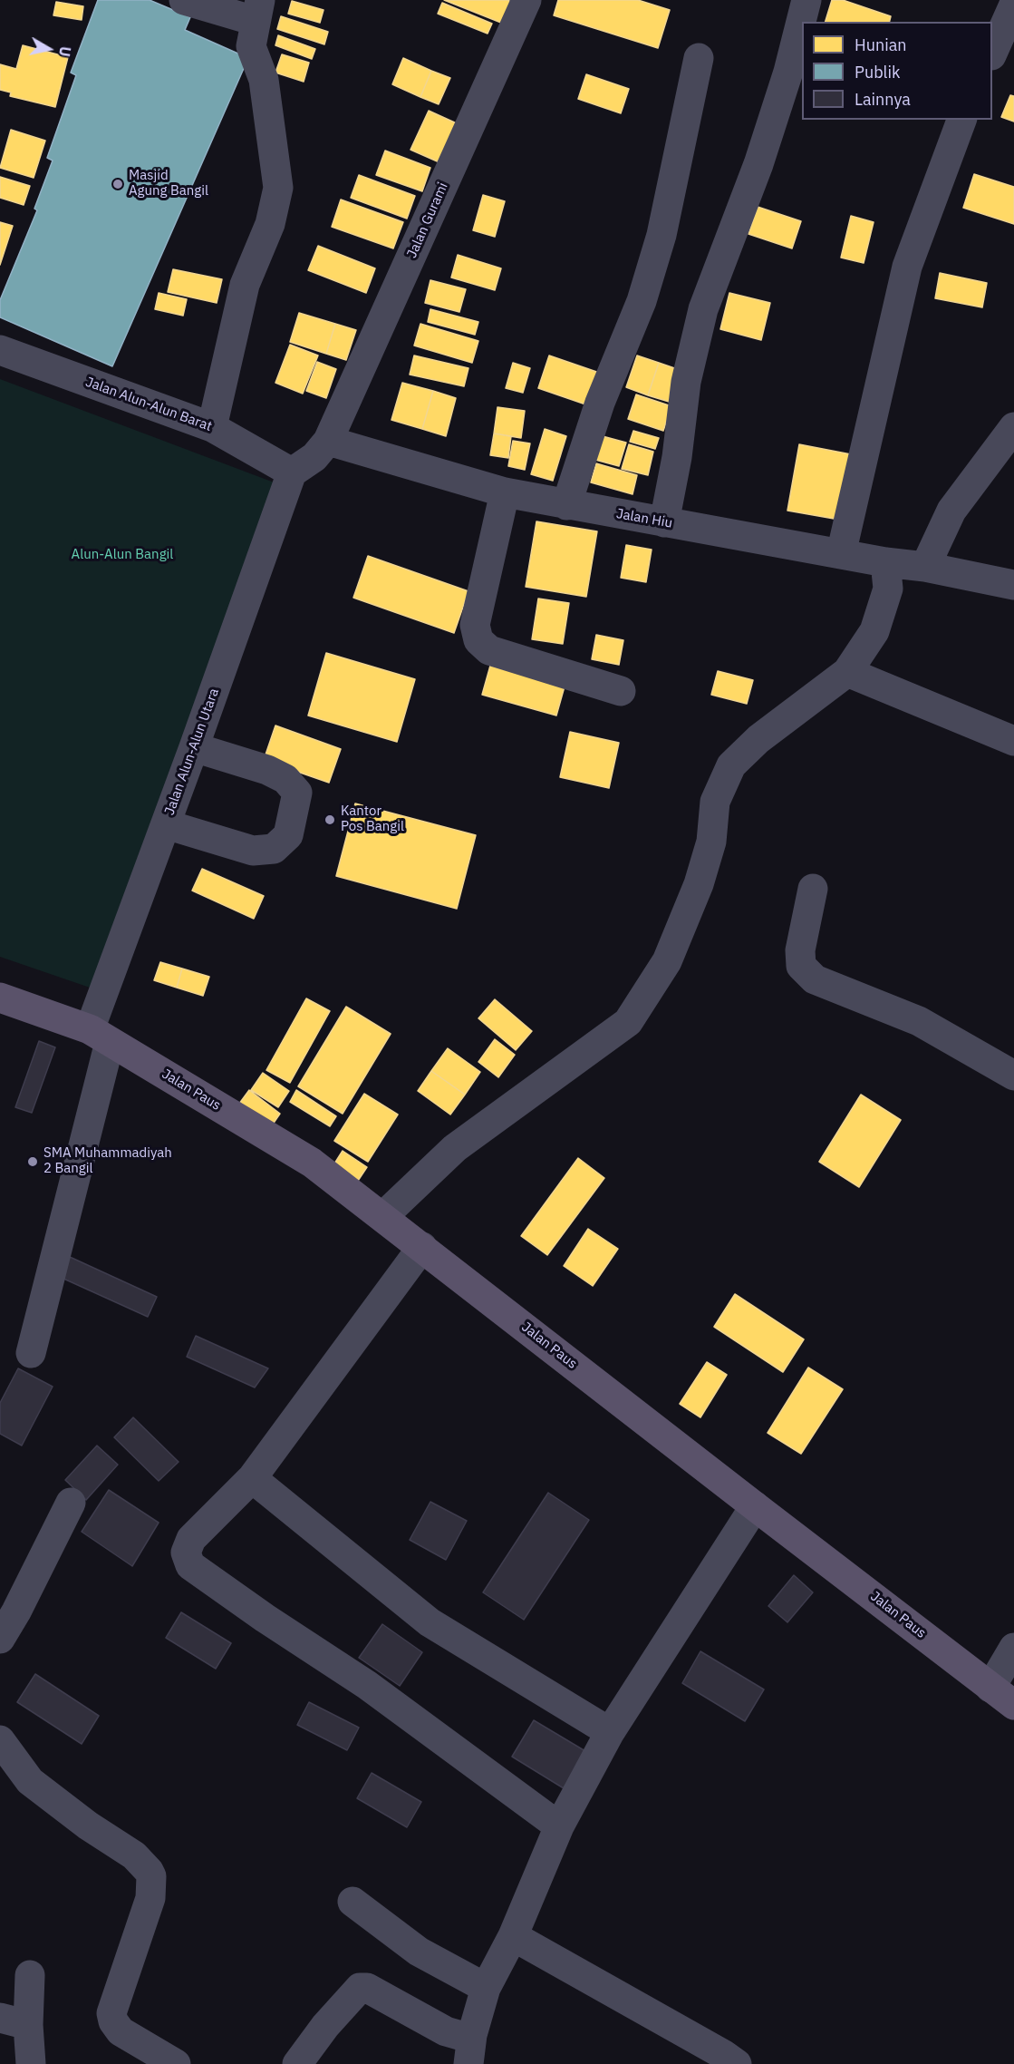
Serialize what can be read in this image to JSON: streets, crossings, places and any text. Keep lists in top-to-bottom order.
{
  "streets": {
    "main road": ["Jalan Paus"],
    "street": [
      "Jalan Gurami",
      "Jalan Alun-Alun Barat",
      "Jalan Hiu",
      "Jalan Alun-Alun Utara"
    ]
  },
  "crossings": [
    ["Jalan Gurami", "Jalan Hiu"],
    ["Jalan Alun-Alun Barat", "Jalan Alun-Alun Utara"],
    ["Jalan Alun-Alun Utara", "Jalan Paus"]
  ],
  "parks": ["Alun-Alun Bangil"],
  "places": ["Masjid Agung Bangil", "Kantor Pos Bangil", "SMA Muhammadiyah 2 Bangil"],
  "legend": ["Hunian", "Publik", "Lainnya"],
  "north": "right"
}
